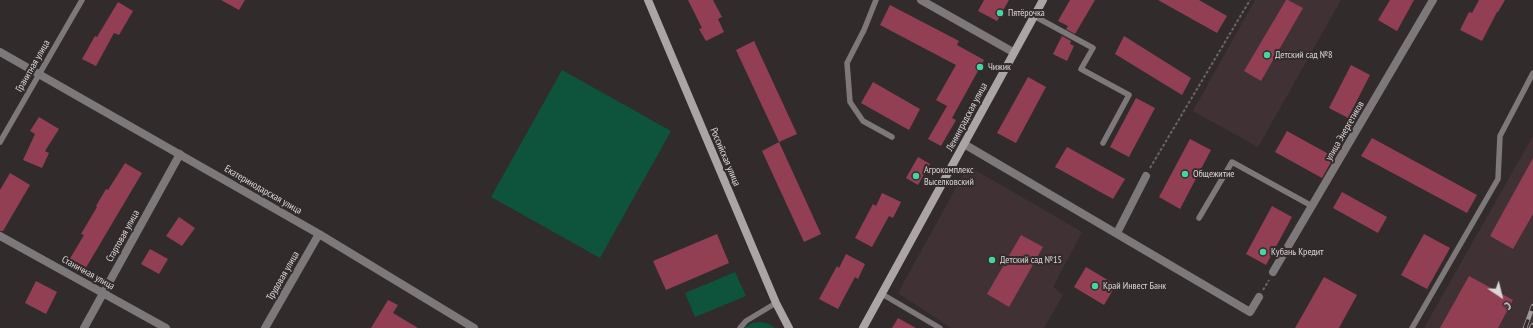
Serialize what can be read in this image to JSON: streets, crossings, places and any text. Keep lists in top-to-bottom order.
{
  "streets": {
    "street": [
      "Ленинградская улица",
      "улица Энергетиков",
      "Российская улица",
      "Екатеринодарская улица",
      "Стартовая улица",
      "Станичная улица",
      "Трудовая улица"
    ],
    "lane": ["Гранитная улица"]
  },
  "crossings": [
    ["Гранитная улица", "Екатеринодарская улица"],
    ["Екатеринодарская улица", "Стартовая улица"],
    ["Екатеринодарская улица", "Трудовая улица"],
    ["Стартовая улица", "Станичная улица"]
  ],
  "places": [
    "Пятёрочка",
    "Детский сад №8",
    "Чижик",
    "Общежитие",
    "Агрокомплекс Выселковский",
    "Кубань Кредит",
    "Детский сад №15",
    "Край Инвест Банк"
  ],
  "north": "bottom right"
}
